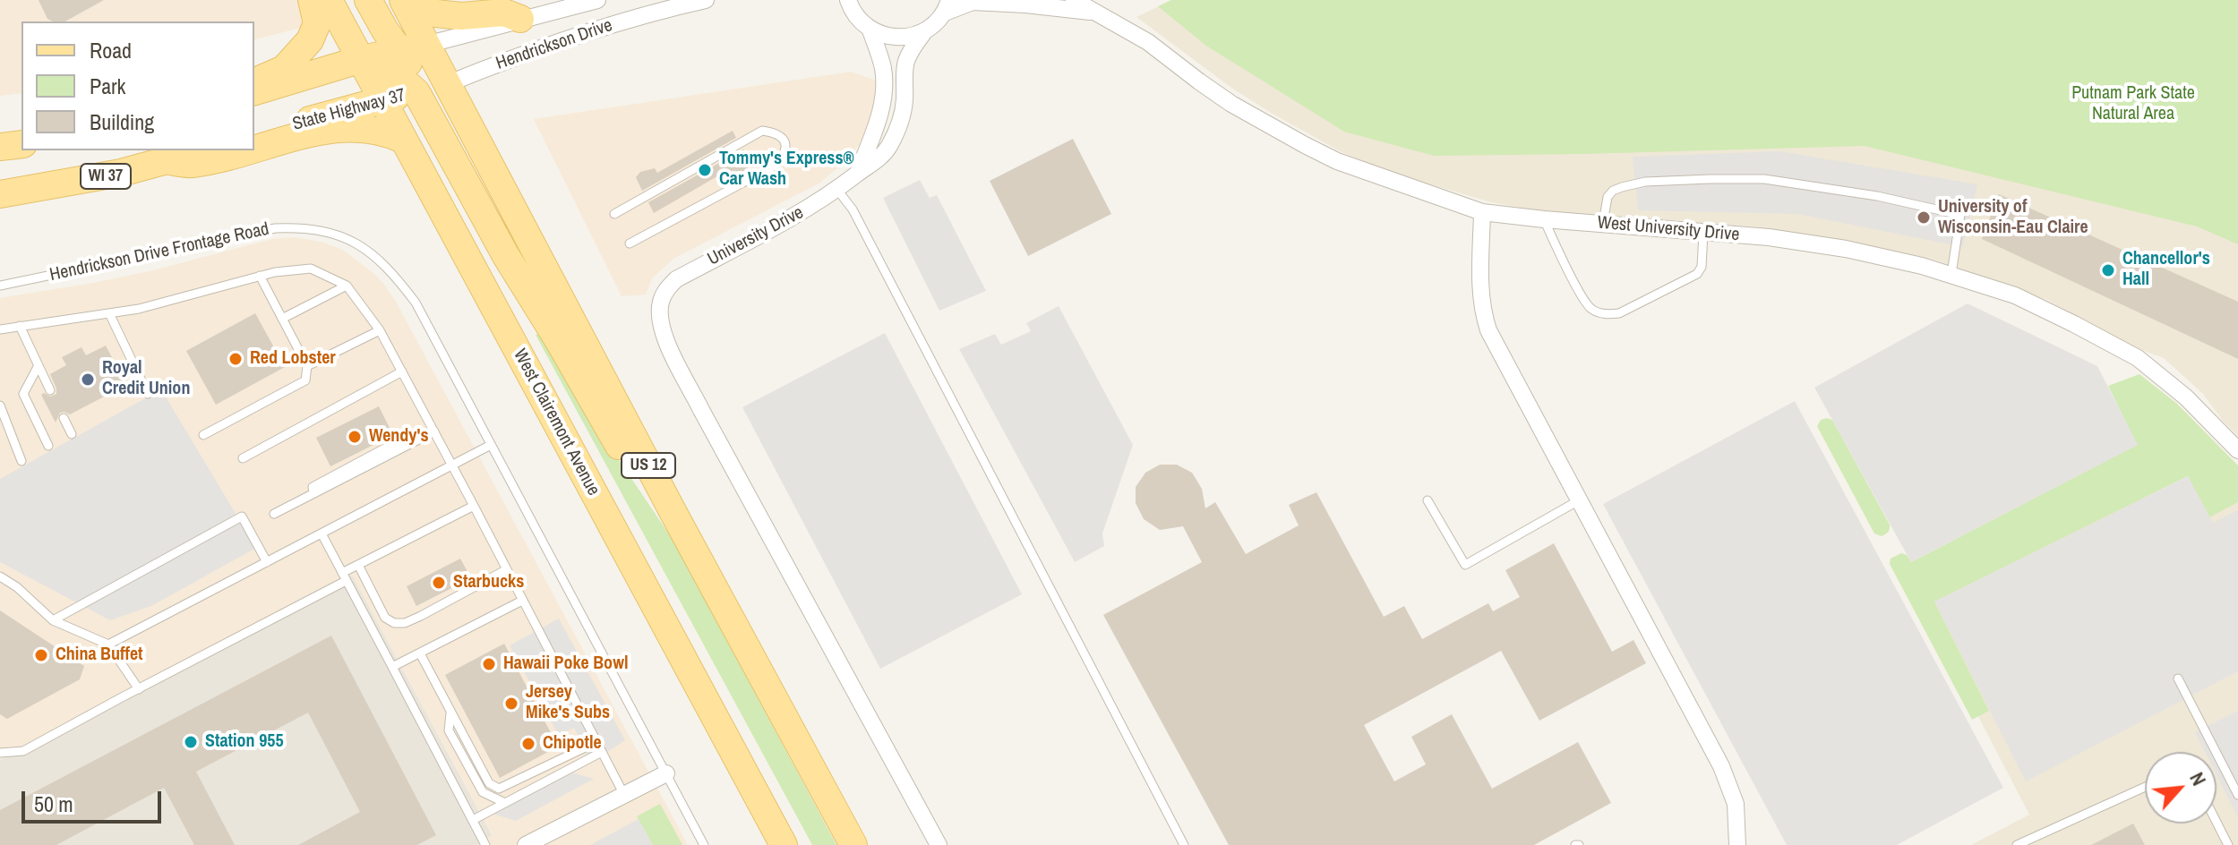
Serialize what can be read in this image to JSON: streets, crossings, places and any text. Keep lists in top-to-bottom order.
{
  "streets": {
    "main road": [
      "State Highway 37",
      "WI 37",
      "West Clairemont Avenue",
      "US 12"
    ],
    "street": ["Hendrickson Drive", "West University Drive", "University Drive"],
    "lane": ["Hendrickson Drive Frontage Road"]
  },
  "crossings": [
    ["Hendrickson Drive", "State Highway 37"],
    ["Hendrickson Drive", "US 12"],
    ["State Highway 37", "West Clairemont Avenue"],
    ["State Highway 37", "US 12"],
    ["West University Drive", "University Drive"]
  ],
  "parks": ["Putnam Park State Natural Area"],
  "places": [
    "Tommy's Express® Car Wash",
    "University of Wisconsin-Eau Claire",
    "Chancellor's Hall",
    "Red Lobster",
    "Royal Credit Union",
    "Wendy's",
    "Starbucks",
    "China Buffet",
    "Hawaii Poke Bowl",
    "Jersey Mike's Subs",
    "Station 955",
    "Chipotle"
  ],
  "legend": ["Road", "Park", "Building"],
  "scale_bar": "50 m",
  "north": "top right"
}
